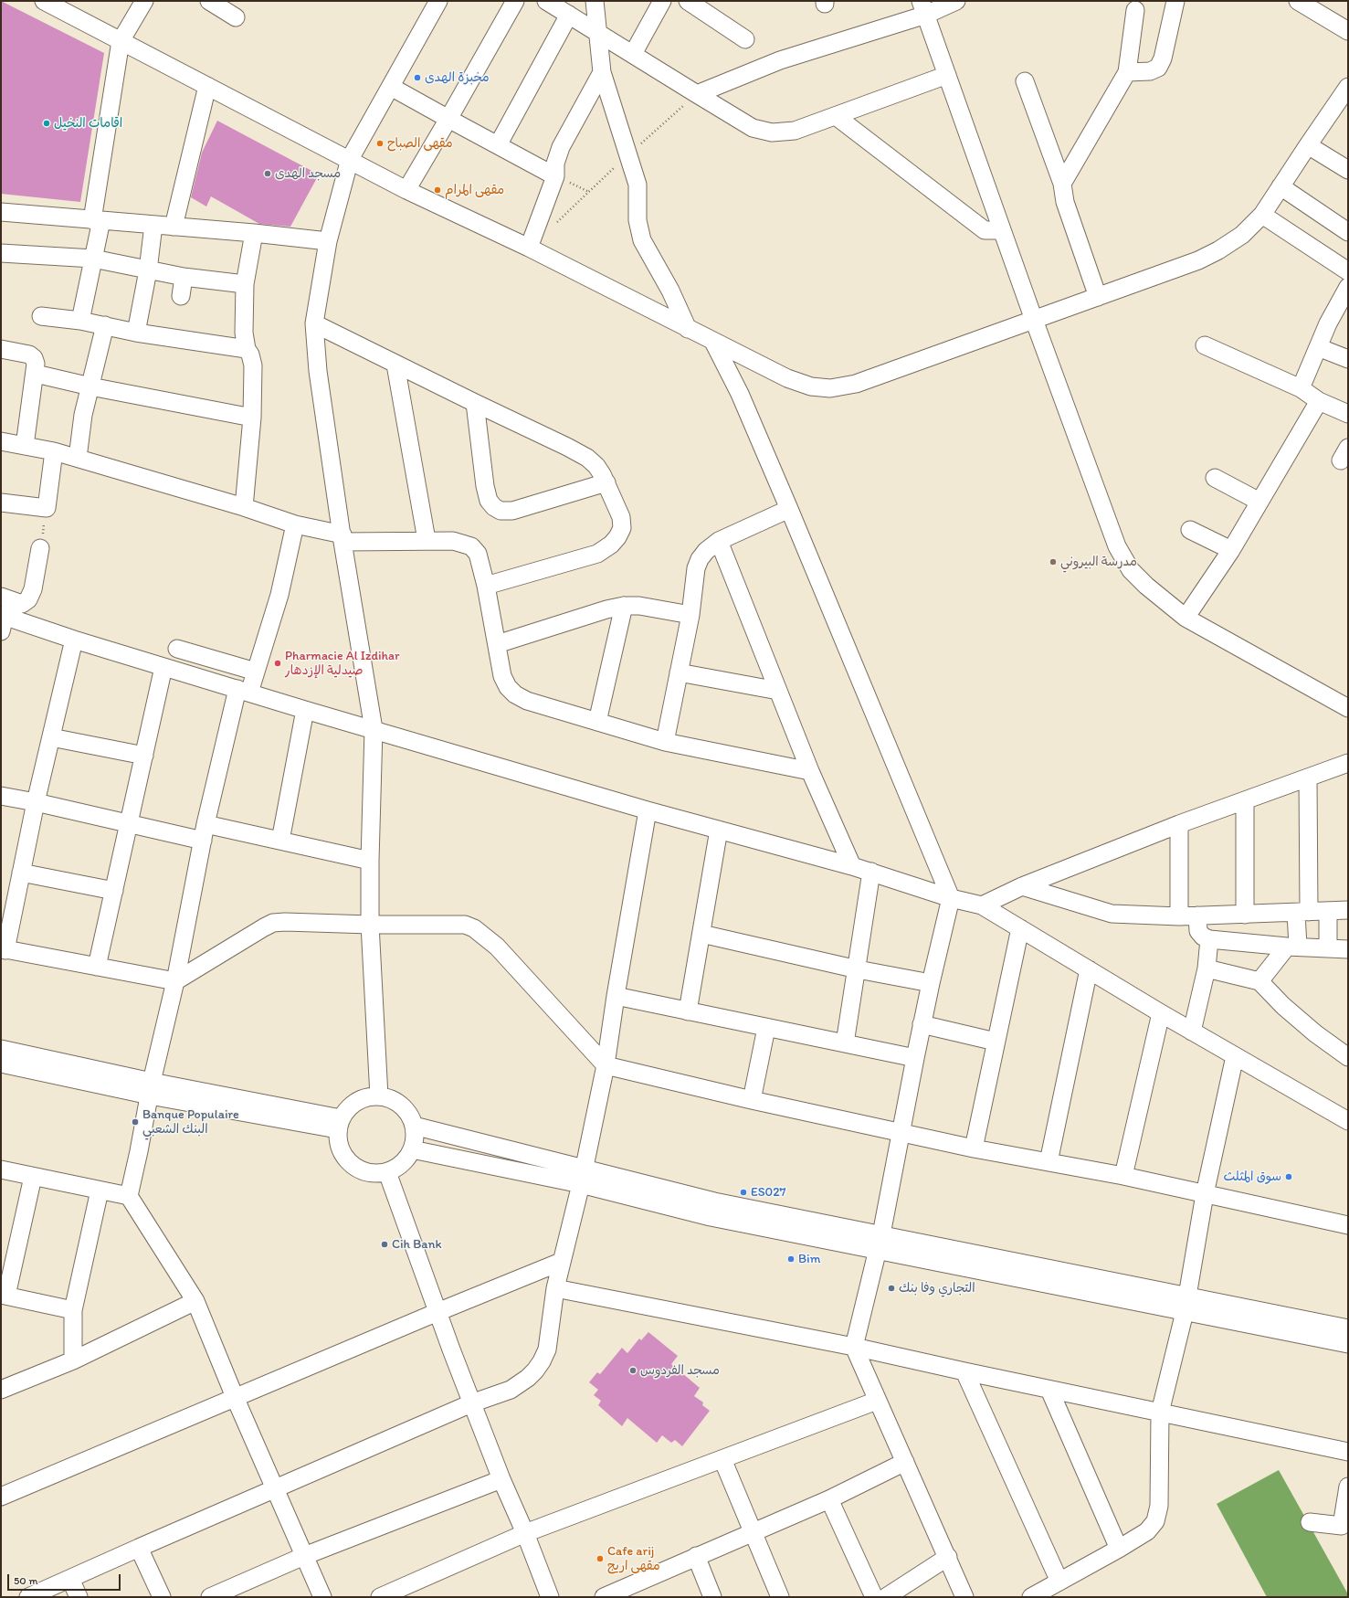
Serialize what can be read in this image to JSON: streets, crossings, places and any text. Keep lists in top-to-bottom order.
{
  "places": [
    "مخبزة الهدى",
    "اقامات النخيل",
    "مقهى الصباح",
    "مسجد الهدى",
    "مقهى المرام",
    "مدرسة البيروني",
    "Pharmacie Al Izdihar صيدلية الإزدهار",
    "Banque Populaire البنك الشعبي",
    "سوق المثلث",
    "ES027",
    "Cih Bank",
    "Bim",
    "التجاري وفا بنك",
    "مسجد الفردوس",
    "Cafe arij مقهى اريج"
  ],
  "scale_bar": "50 m"
}
